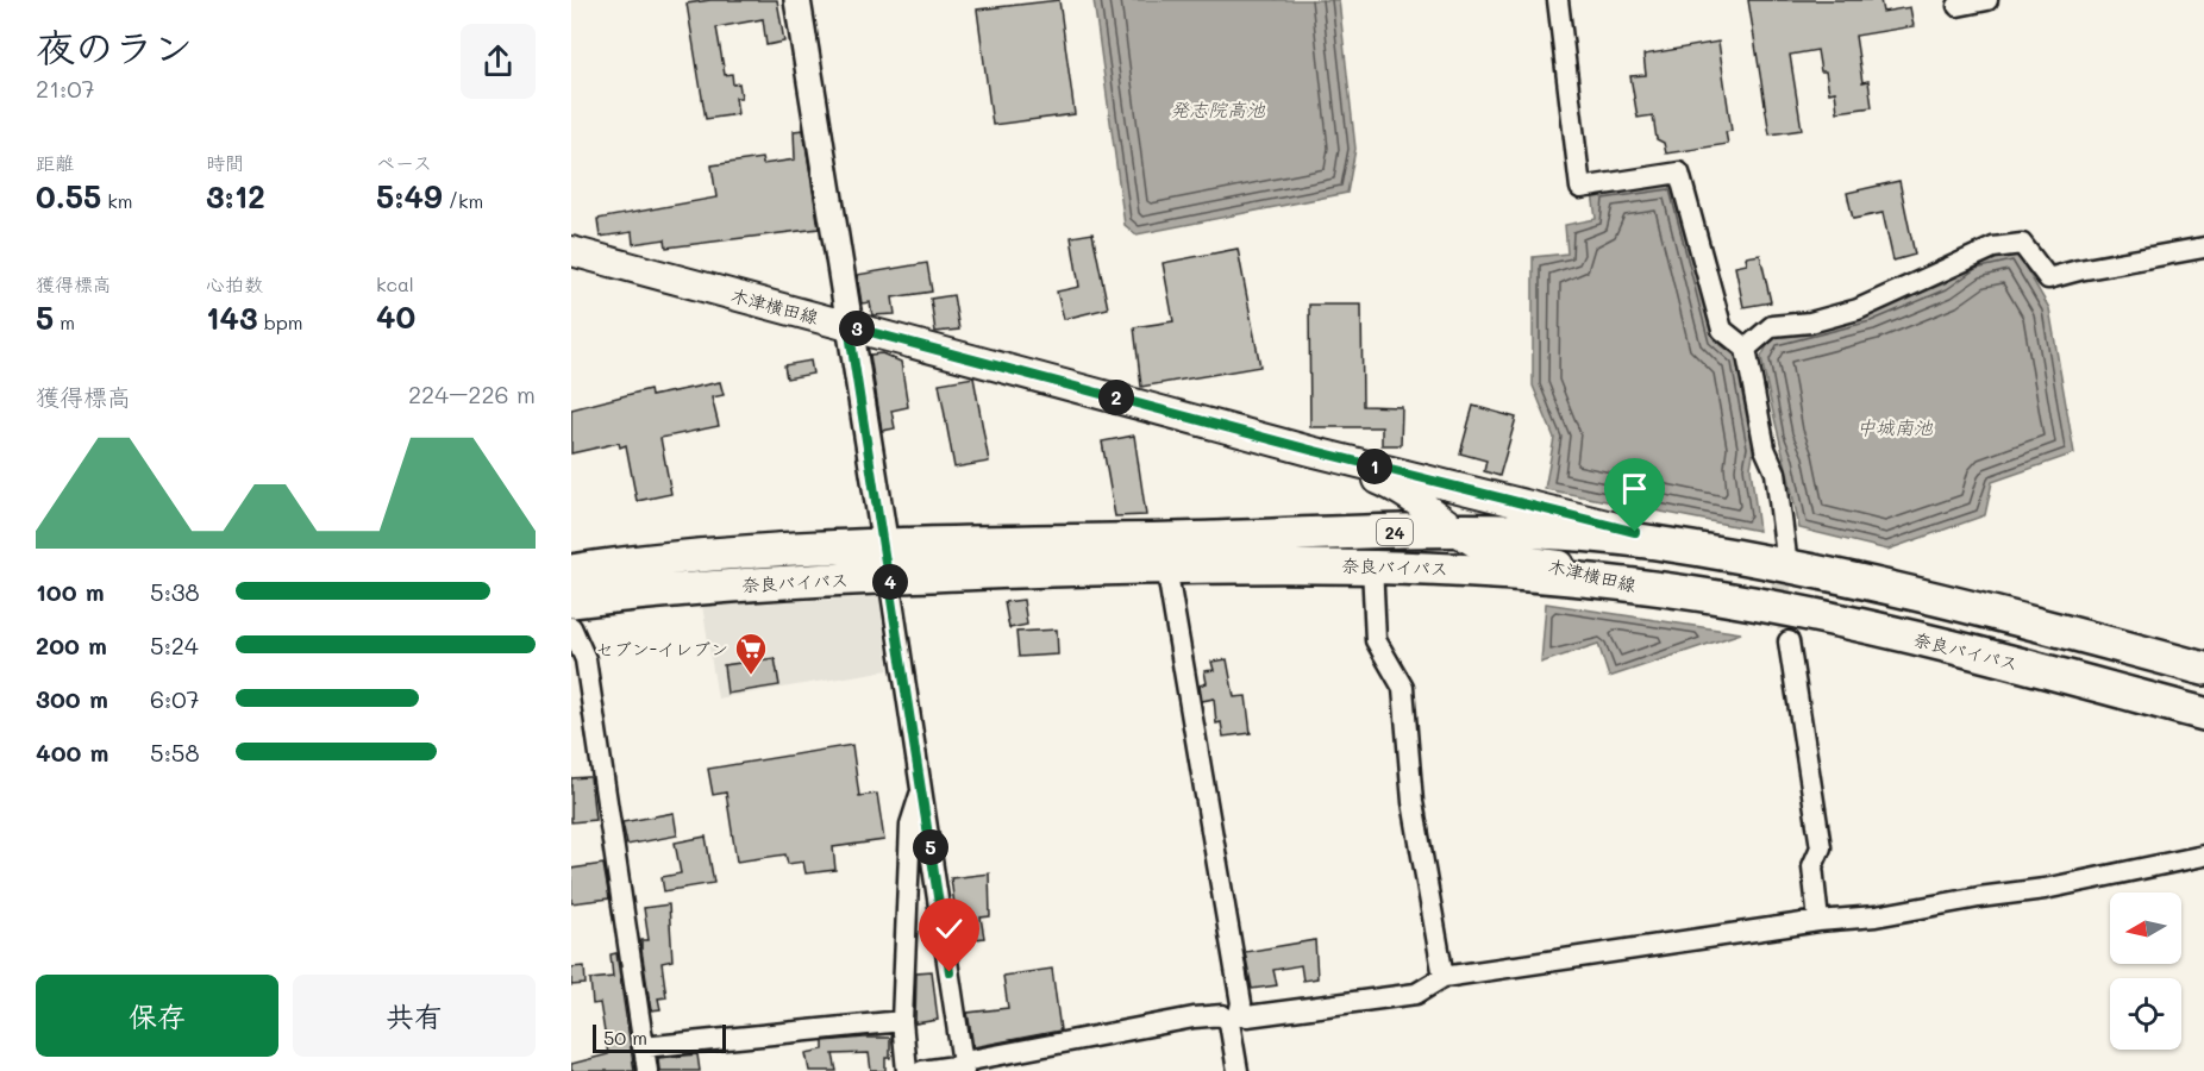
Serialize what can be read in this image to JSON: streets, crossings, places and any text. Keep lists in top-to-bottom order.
{
  "streets": {
    "highway": ["24", "奈良バイパス"],
    "main road": ["木津横田線"]
  },
  "crossings": [
    ["木津横田線", "奈良バイパス"]
  ],
  "water": ["発志院高池", "中城南池"],
  "places": {
    "supermarket": ["セブン-イレブン"]
  },
  "scale_bar": "50 m",
  "north": "left",
  "page": {
    "heading": ["夜のラン", "21:07"],
    "stats": [
      ["距離", "0.55 km"],
      ["時間", "3:12"],
      ["ペース", "5:49 /km"],
      ["獲得標高", "5 m"],
      ["心拍数", "143 bpm"],
      ["kcal", "40"]
    ],
    "pins": [
      "3",
      "2",
      "1",
      "4",
      "5"
    ],
    "chart": ["獲得標高", "224–226 m"],
    "list": [
      {
        "name": "100 m",
        "note": "5:38"
      },
      {
        "name": "200 m",
        "note": "5:24"
      },
      {
        "name": "300 m",
        "note": "6:07"
      },
      {
        "name": "400 m",
        "note": "5:58"
      }
    ],
    "buttons": ["保存", "共有"],
    "scale": "50 m"
  }
}
